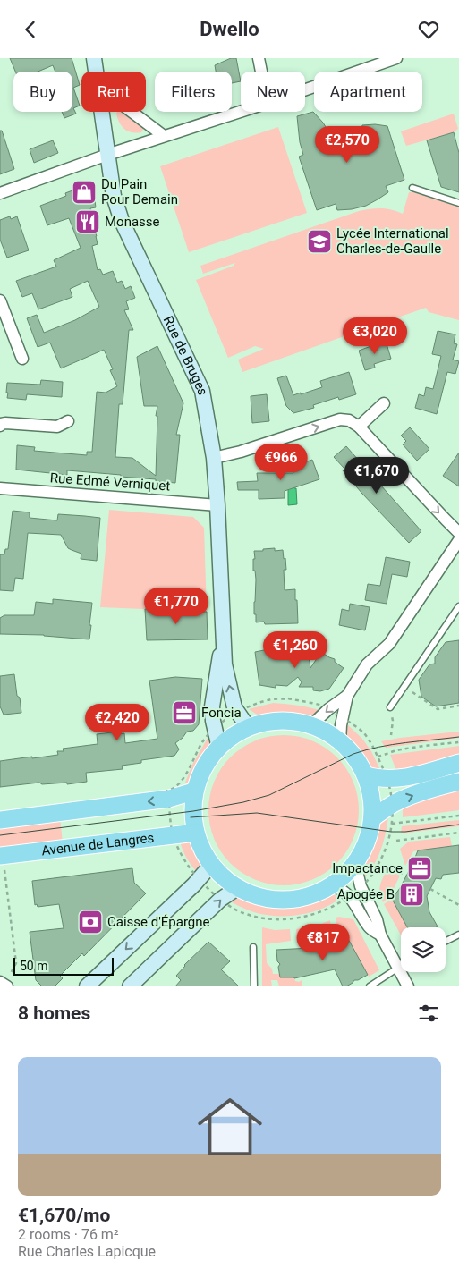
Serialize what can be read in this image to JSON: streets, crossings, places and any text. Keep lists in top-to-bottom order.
{
  "streets": {
    "main road": ["Avenue de Langres"],
    "street": ["Rue de Bruges", "Rue Edmé Verniquet"]
  },
  "crossings": [
    ["Rue de Bruges", "Rue Edmé Verniquet"]
  ],
  "places": {
    "shop": ["Du Pain Pour Demain"],
    "restaurant": ["Monasse"],
    "school or university": ["Lycée International Charles-de-Gaulle"],
    "office": ["Foncia", "Impactance"],
    "building": ["Apogée B"],
    "bank": ["Caisse d'Épargne"]
  },
  "scale_bar": "50 m",
  "page": {
    "header": "Dwello",
    "chip": [
      "Buy",
      "Rent",
      "Filters",
      "New",
      "Apartment"
    ],
    "price": [
      "€2,570",
      "€3,020",
      "€966",
      "€1,670",
      "€1,770",
      "€1,260",
      "€2,420",
      "€817"
    ],
    "scale": "50 m",
    "heading": "8 homes",
    "list": [
      {
        "name": "€1,670/mo",
        "note": "2 rooms · 76 m² · Rue Charles Lapicque"
      }
    ]
  }
}
